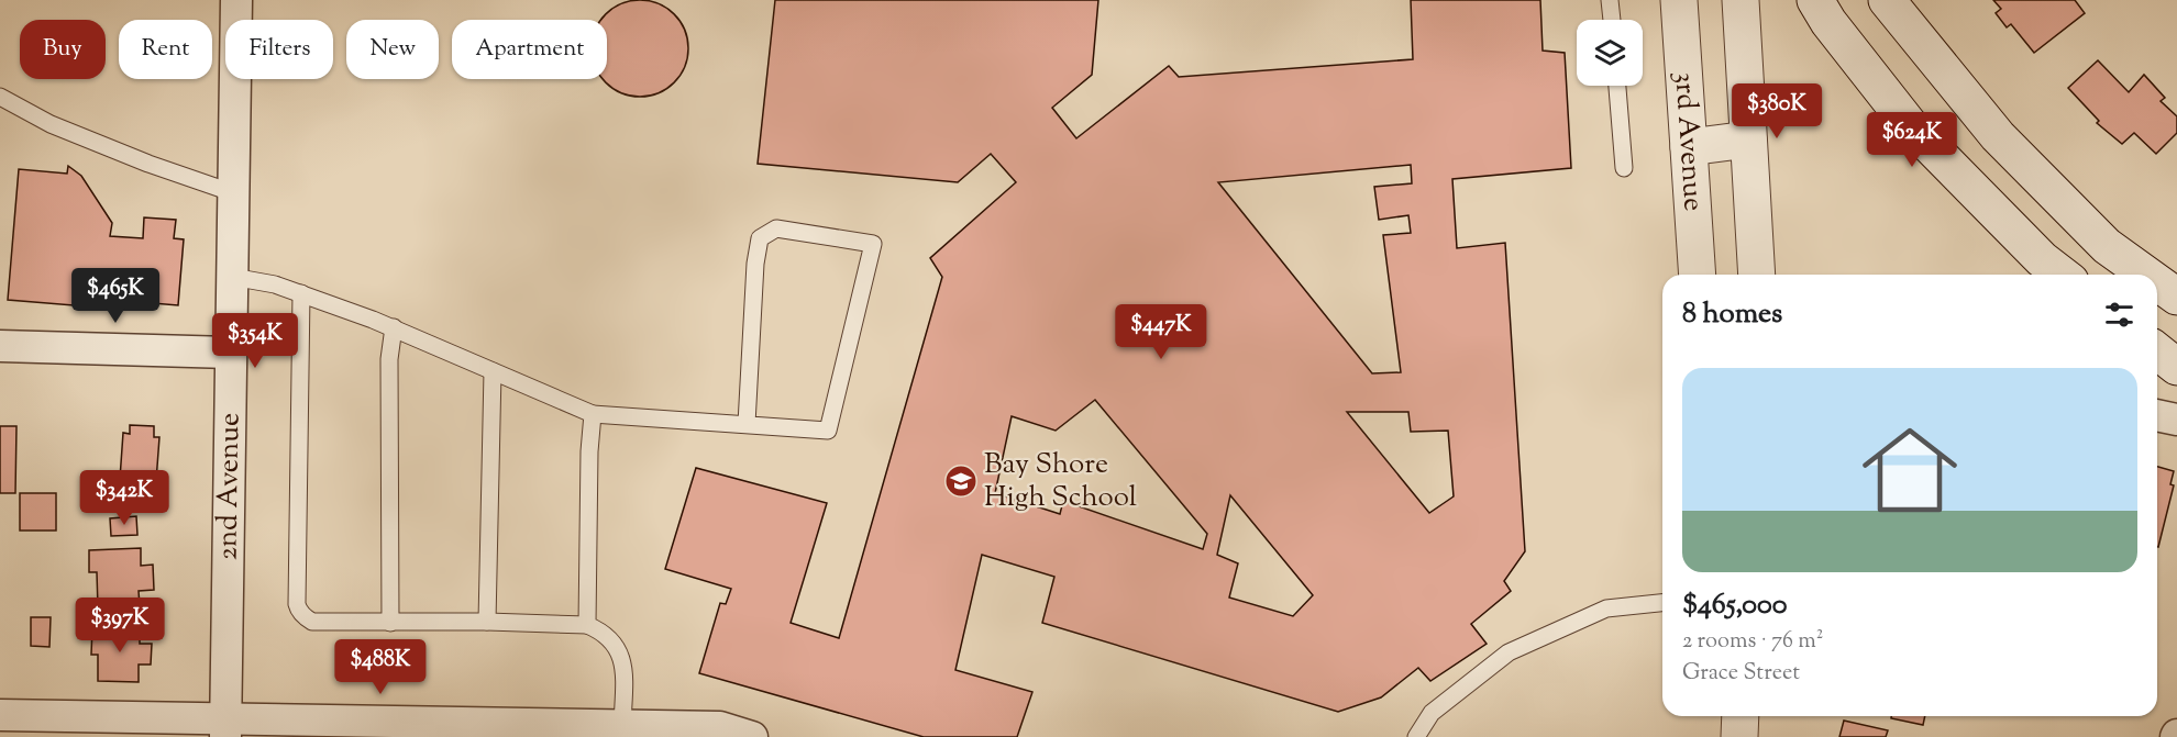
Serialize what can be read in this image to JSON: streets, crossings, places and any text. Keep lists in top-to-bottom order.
{
  "streets": {
    "main road": ["3rd Avenue"],
    "street": ["2nd Avenue"]
  },
  "places": {
    "school or university": ["Bay Shore High School"]
  },
  "page": {
    "chip": [
      "Buy",
      "Rent",
      "Filters",
      "New",
      "Apartment"
    ],
    "price": [
      "$380K",
      "$624K",
      "$465K",
      "$447K",
      "$354K",
      "$342K",
      "$397K",
      "$488K"
    ],
    "heading": "8 homes",
    "list": [
      {
        "name": "$465,000",
        "note": "2 rooms · 76 m² · Grace Street"
      }
    ]
  }
}
